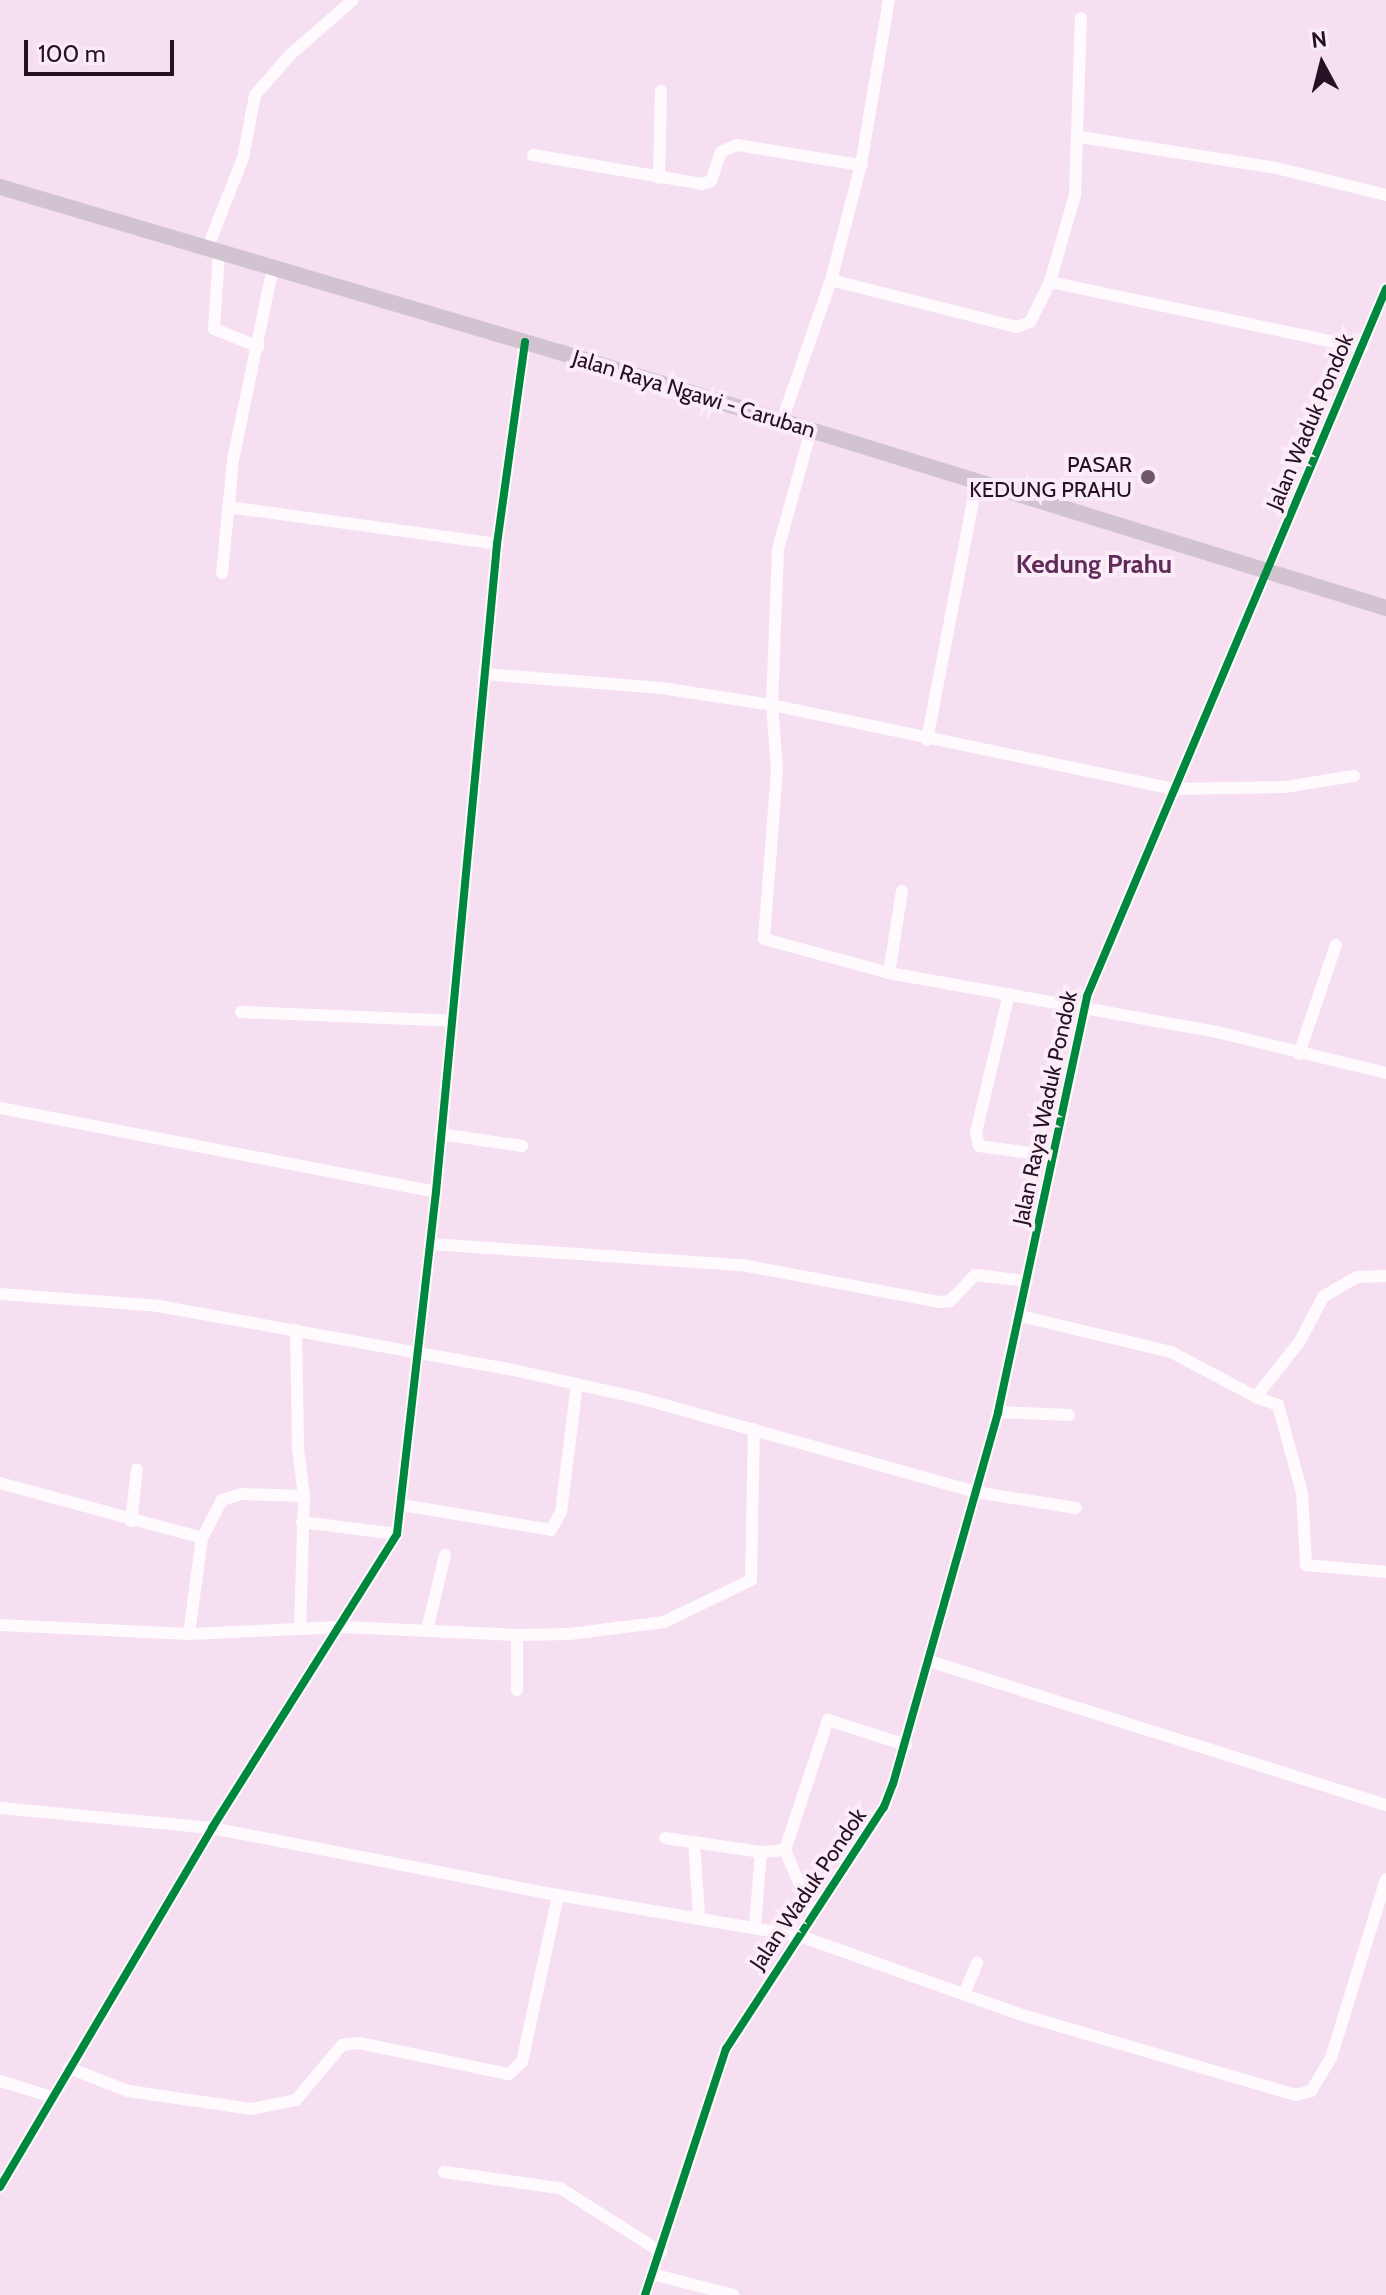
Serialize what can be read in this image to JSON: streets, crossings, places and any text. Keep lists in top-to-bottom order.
{
  "streets": {
    "highway": ["Jalan Raya Ngawi - Caruban"],
    "street": ["Jalan Waduk Pondok", "Jalan Raya Waduk Pondok"]
  },
  "crossings": [
    ["Jalan Raya Ngawi - Caruban", "Jalan Waduk Pondok"],
    ["Jalan Raya Ngawi - Caruban", "Jalan Raya Waduk Pondok"],
    ["Jalan Waduk Pondok", "Jalan Raya Waduk Pondok"]
  ],
  "districts": ["Kedung Prahu"],
  "places": ["PASAR KEDUNG PRAHU"],
  "scale_bar": "100 m",
  "north": "top"
}
